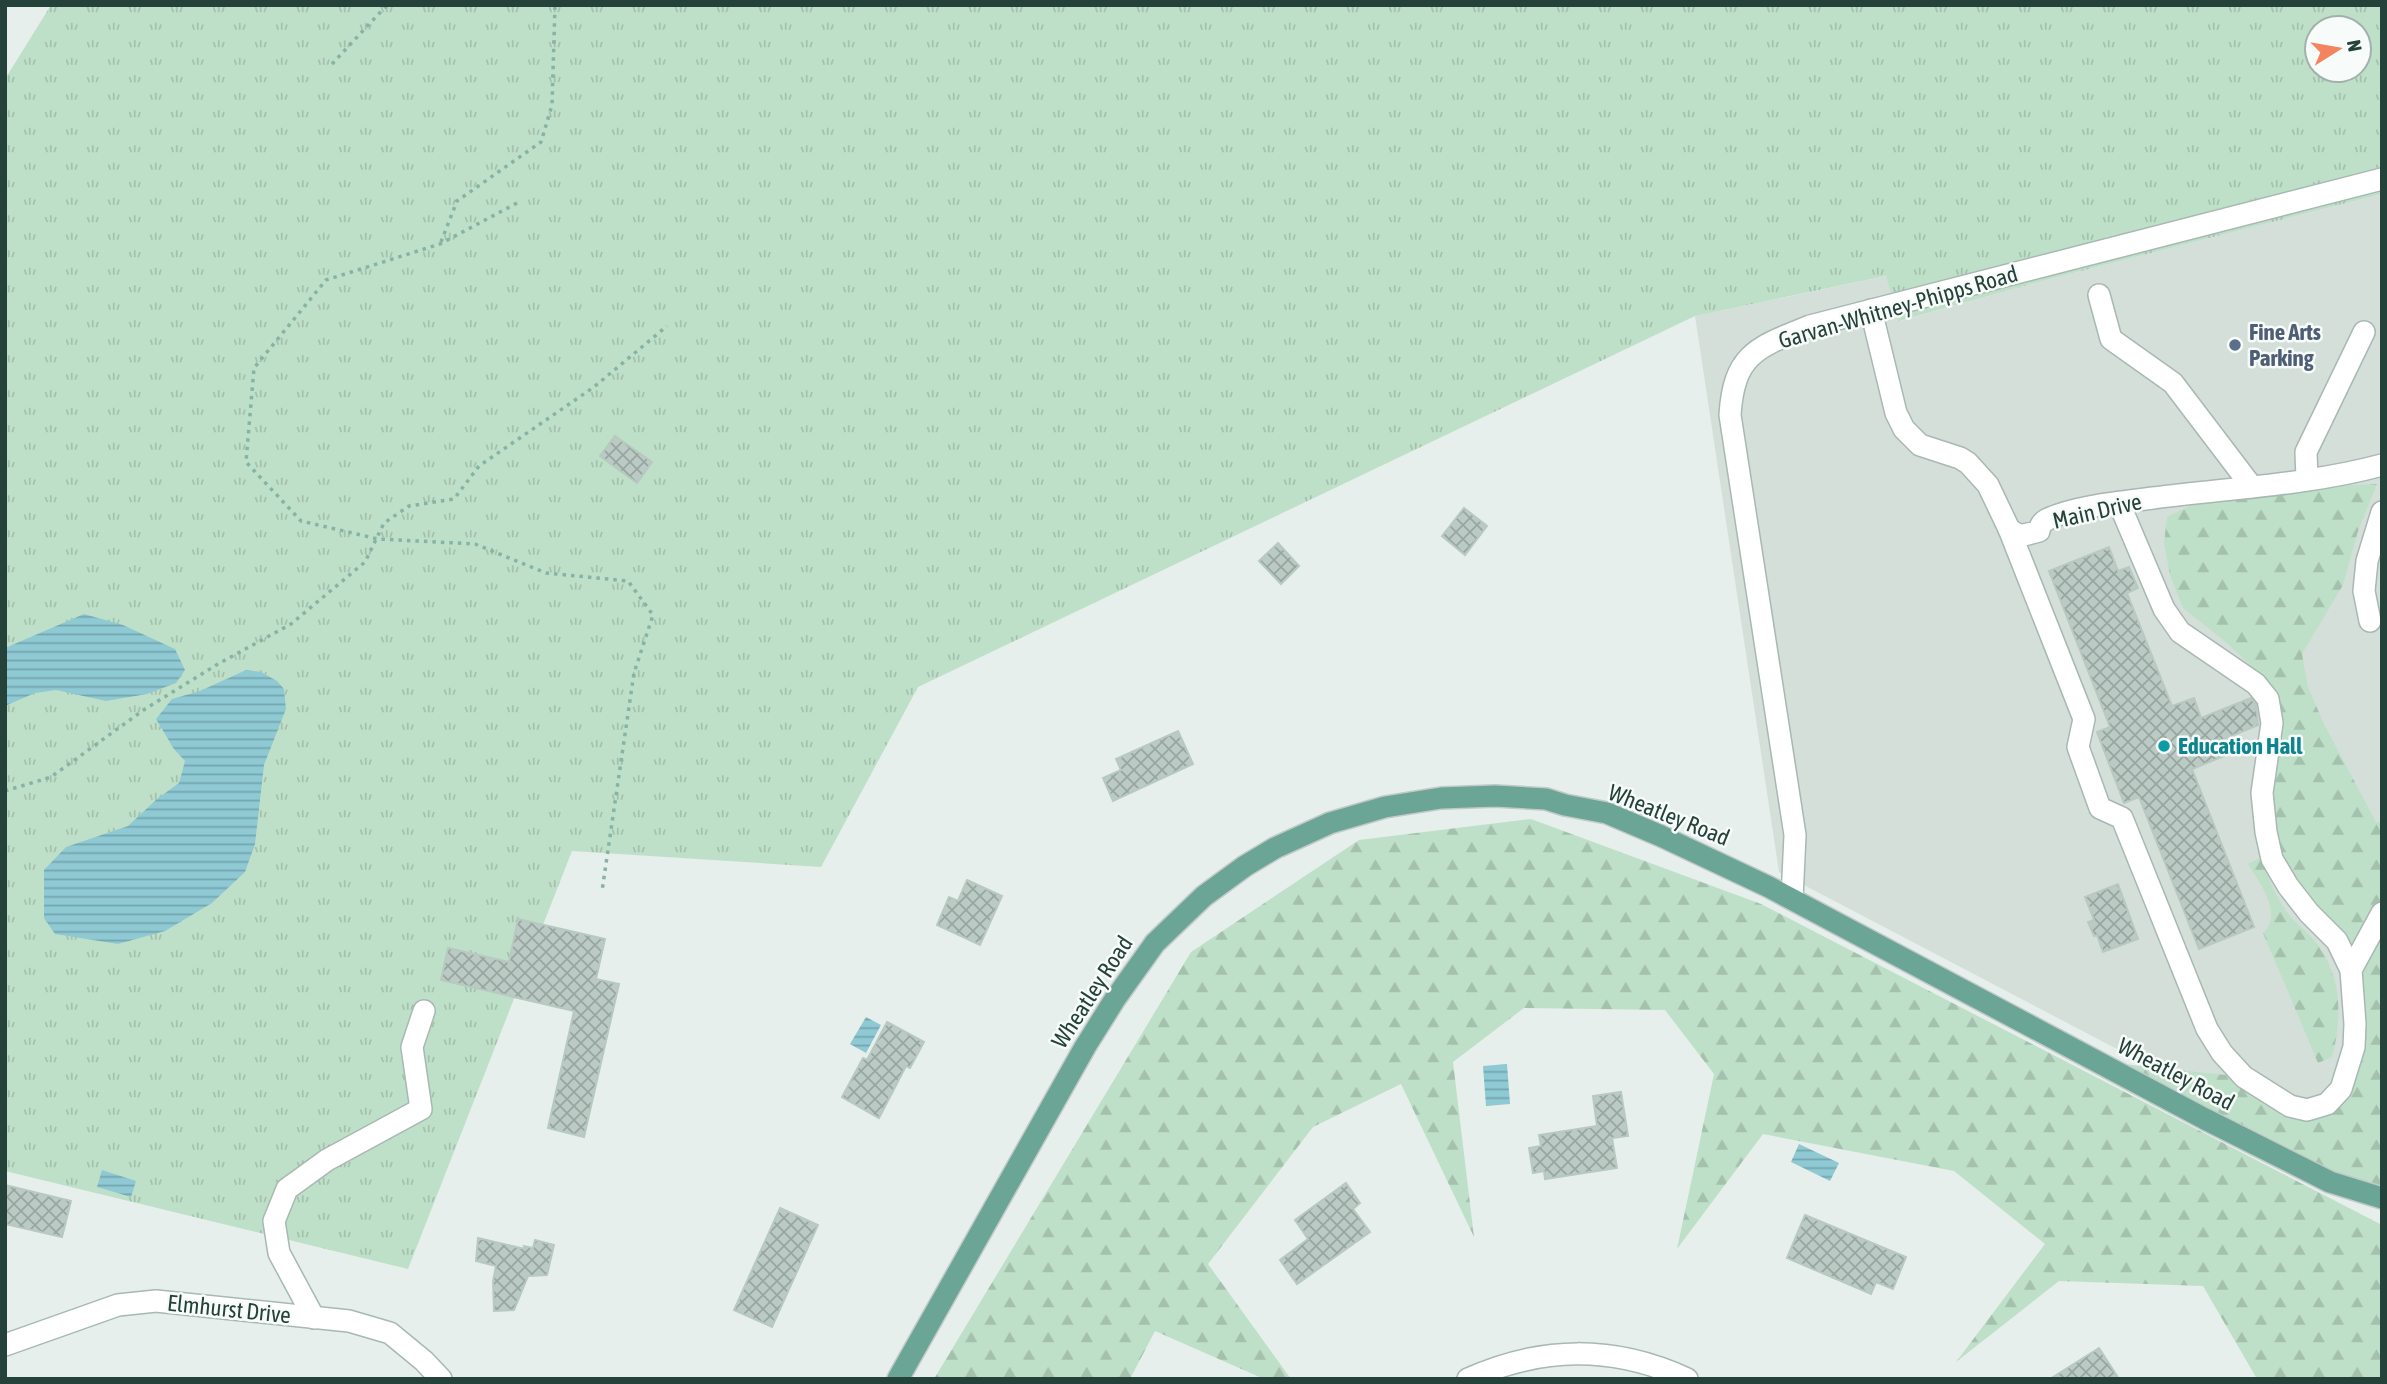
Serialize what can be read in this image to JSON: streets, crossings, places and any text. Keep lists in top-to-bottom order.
{
  "streets": {
    "main road": ["Wheatley Road"],
    "street": ["Garvan-Whitney-Phipps Road", "Main Drive", "Elmhurst Drive"]
  },
  "crossings": [
    ["Garvan-Whitney-Phipps Road", "Wheatley Road"]
  ],
  "places": ["Fine Arts Parking", "Education Hall"],
  "north": "right"
}
